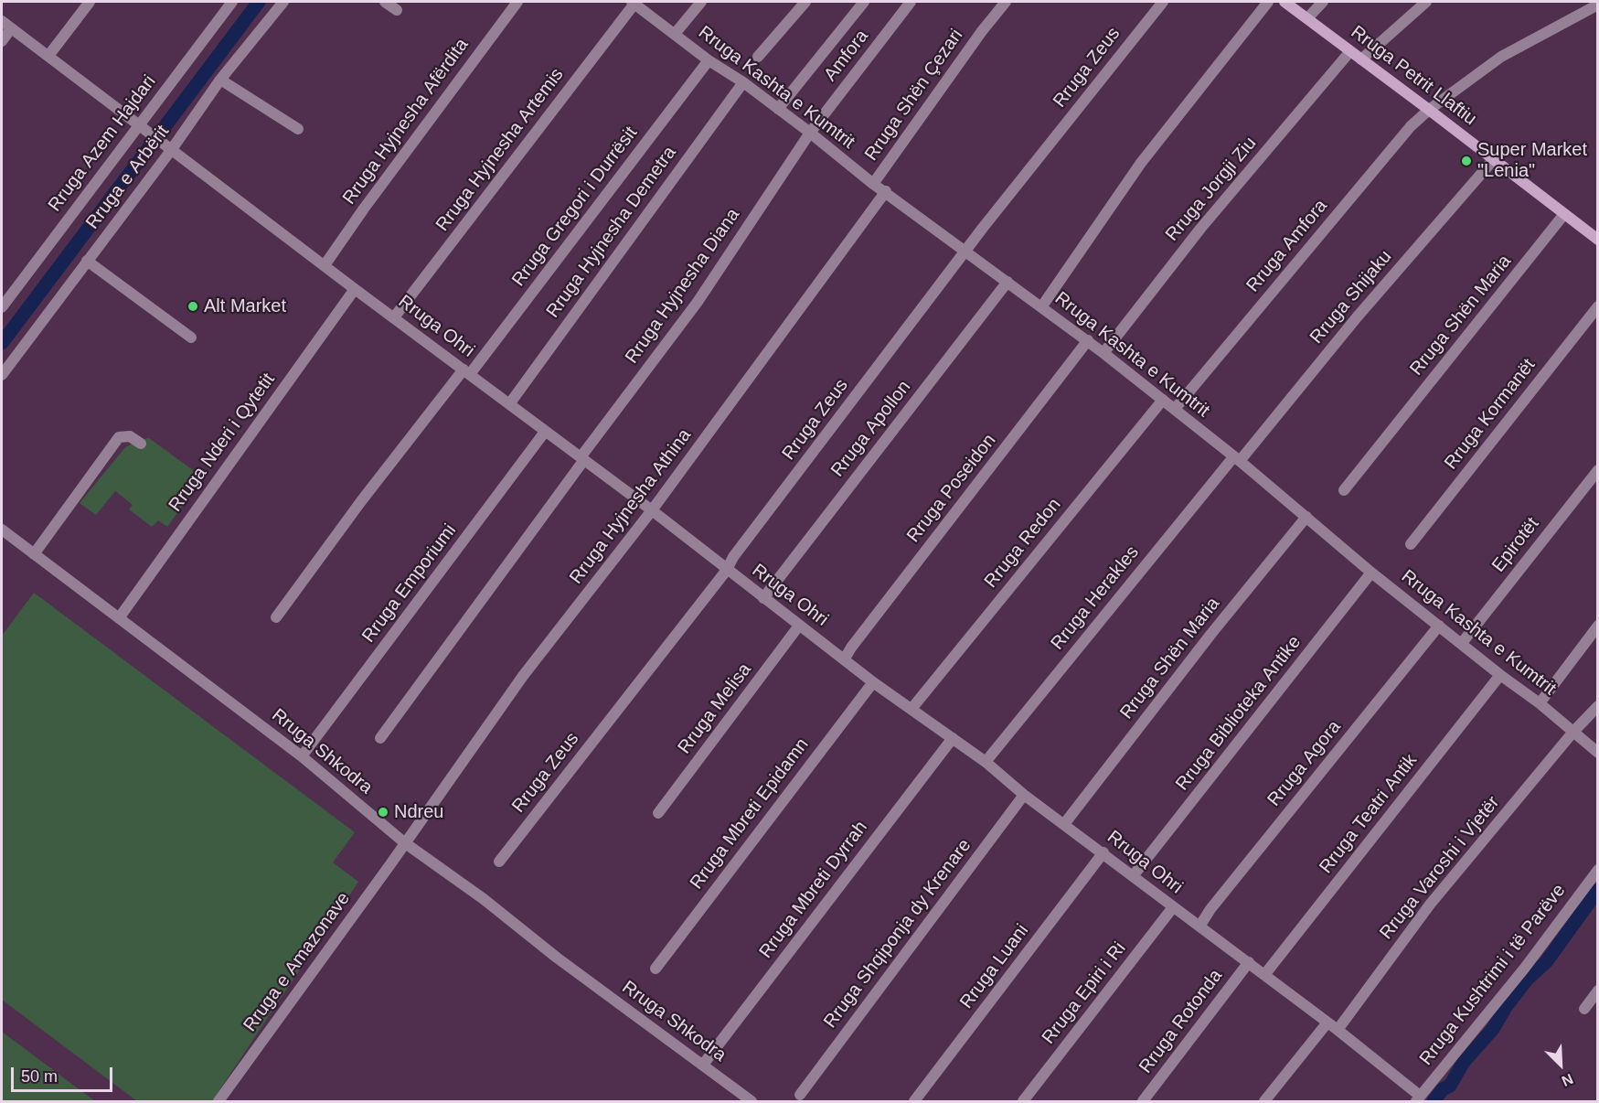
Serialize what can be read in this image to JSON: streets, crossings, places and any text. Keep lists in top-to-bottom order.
{
  "streets": {
    "main road": ["Rruga Petrit Llaftiu"],
    "street": [
      "Amfora",
      "Rruga Zeus",
      "Rruga Kashta e Kumtrit",
      "Rruga Shën Çezari",
      "Rruga Hyjnesha Afërdita",
      "Rruga Azem Hajdari",
      "Rruga Hyjnesha Artemis",
      "Rruga e Arbërit",
      "Rruga Jorgji Ziu",
      "Rruga Gregori i Durrësit",
      "Rruga Hyjnesha Demetra",
      "Rruga Amfora",
      "Rruga Hyjnesha Diana",
      "Rruga Shijaku",
      "Rruga Shën Maria",
      "Rruga Ohri",
      "Rruga Kormanët",
      "Rruga Apollon",
      "Rruga Nderi i Qytetit",
      "Rruga Poseidon",
      "Rruga Hyjnesha Athina",
      "Rruga Redon",
      "Epirotët",
      "Rruga Emporiumi",
      "Rruga Herakles",
      "Rruga Melisa",
      "Rruga Biblioteka Antike",
      "Rruga Shkodra",
      "Rruga Agora",
      "Rruga Mbreti Epidamn",
      "Rruga Teatri Antik",
      "Rruga Varoshi i Vjetër",
      "Rruga Mbreti Dyrrah",
      "Rruga Shqiponja dy Krenare",
      "Rruga e Amazonave",
      "Rruga Luani",
      "Rruga Kushtrimi i të Parëve",
      "Rruga Epiri i Ri",
      "Rruga Rotonda"
    ]
  },
  "crossings": [
    ["Amfora", "Rruga Kashta e Kumtrit"],
    ["Amfora", "Rruga Hyjnesha Diana"],
    ["Rruga Zeus", "Rruga Kashta e Kumtrit"],
    ["Rruga Zeus", "Rruga Ohri"],
    ["Rruga Petrit Llaftiu", "Rruga Jorgji Ziu"],
    ["Rruga Petrit Llaftiu", "Rruga Amfora"],
    ["Rruga Petrit Llaftiu", "Rruga Shijaku"],
    ["Rruga Petrit Llaftiu", "Rruga Shën Maria"],
    ["Rruga Kashta e Kumtrit", "Rruga Shën Çezari"],
    ["Rruga Kashta e Kumtrit", "Rruga Hyjnesha Artemis"],
    ["Rruga Kashta e Kumtrit", "Rruga Jorgji Ziu"],
    ["Rruga Kashta e Kumtrit", "Rruga Gregori i Durrësit"],
    ["Rruga Kashta e Kumtrit", "Rruga Hyjnesha Demetra"],
    ["Rruga Kashta e Kumtrit", "Rruga Amfora"],
    ["Rruga Kashta e Kumtrit", "Rruga Hyjnesha Diana"],
    ["Rruga Kashta e Kumtrit", "Rruga Shijaku"],
    ["Rruga Kashta e Kumtrit", "Rruga Shën Maria"],
    ["Rruga Kashta e Kumtrit", "Rruga Apollon"],
    ["Rruga Kashta e Kumtrit", "Rruga Poseidon"],
    ["Rruga Kashta e Kumtrit", "Rruga Hyjnesha Athina"],
    ["Rruga Kashta e Kumtrit", "Rruga Redon"],
    ["Rruga Kashta e Kumtrit", "Epirotët"],
    ["Rruga Kashta e Kumtrit", "Rruga Herakles"],
    ["Rruga Kashta e Kumtrit", "Rruga Biblioteka Antike"],
    ["Rruga Kashta e Kumtrit", "Rruga Agora"],
    ["Rruga Kashta e Kumtrit", "Rruga Teatri Antik"],
    ["Rruga Kashta e Kumtrit", "Rruga Varoshi i Vjetër"],
    ["Rruga Hyjnesha Afërdita", "Rruga Ohri"],
    ["Rruga Azem Hajdari", "Rruga Ohri"],
    ["Rruga Hyjnesha Artemis", "Rruga Ohri"],
    ["Rruga e Arbërit", "Rruga Ohri"],
    ["Rruga Gregori i Durrësit", "Rruga Ohri"],
    ["Rruga Hyjnesha Demetra", "Rruga Ohri"],
    ["Rruga Hyjnesha Diana", "Rruga Ohri"],
    ["Rruga Shijaku", "Rruga Herakles"],
    ["Rruga Shën Maria", "Rruga Ohri"],
    ["Rruga Ohri", "Rruga Apollon"],
    ["Rruga Ohri", "Rruga Nderi i Qytetit"],
    ["Rruga Ohri", "Rruga Poseidon"],
    ["Rruga Ohri", "Rruga Hyjnesha Athina"],
    ["Rruga Ohri", "Rruga Redon"],
    ["Rruga Ohri", "Rruga Emporiumi"],
    ["Rruga Ohri", "Rruga Herakles"],
    ["Rruga Ohri", "Rruga Melisa"],
    ["Rruga Ohri", "Rruga Biblioteka Antike"],
    ["Rruga Ohri", "Rruga Agora"],
    ["Rruga Ohri", "Rruga Mbreti Epidamn"],
    ["Rruga Ohri", "Rruga Teatri Antik"],
    ["Rruga Ohri", "Rruga Varoshi i Vjetër"],
    ["Rruga Ohri", "Rruga Mbreti Dyrrah"],
    ["Rruga Ohri", "Rruga Shqiponja dy Krenare"],
    ["Rruga Ohri", "Rruga Luani"],
    ["Rruga Ohri", "Rruga Kushtrimi i të Parëve"],
    ["Rruga Ohri", "Rruga Epiri i Ri"],
    ["Rruga Ohri", "Rruga Rotonda"],
    ["Rruga Nderi i Qytetit", "Rruga Shkodra"],
    ["Rruga Hyjnesha Athina", "Rruga Shkodra"],
    ["Rruga Hyjnesha Athina", "Rruga e Amazonave"],
    ["Rruga Emporiumi", "Rruga Shkodra"],
    ["Rruga Shkodra", "Rruga Mbreti Dyrrah"],
    ["Rruga Shkodra", "Rruga e Amazonave"]
  ],
  "places": ["Super Market \"Lenia\"", "Alt Market", "Ndreu"],
  "scale_bar": "50 m",
  "north": "bottom right"
}
